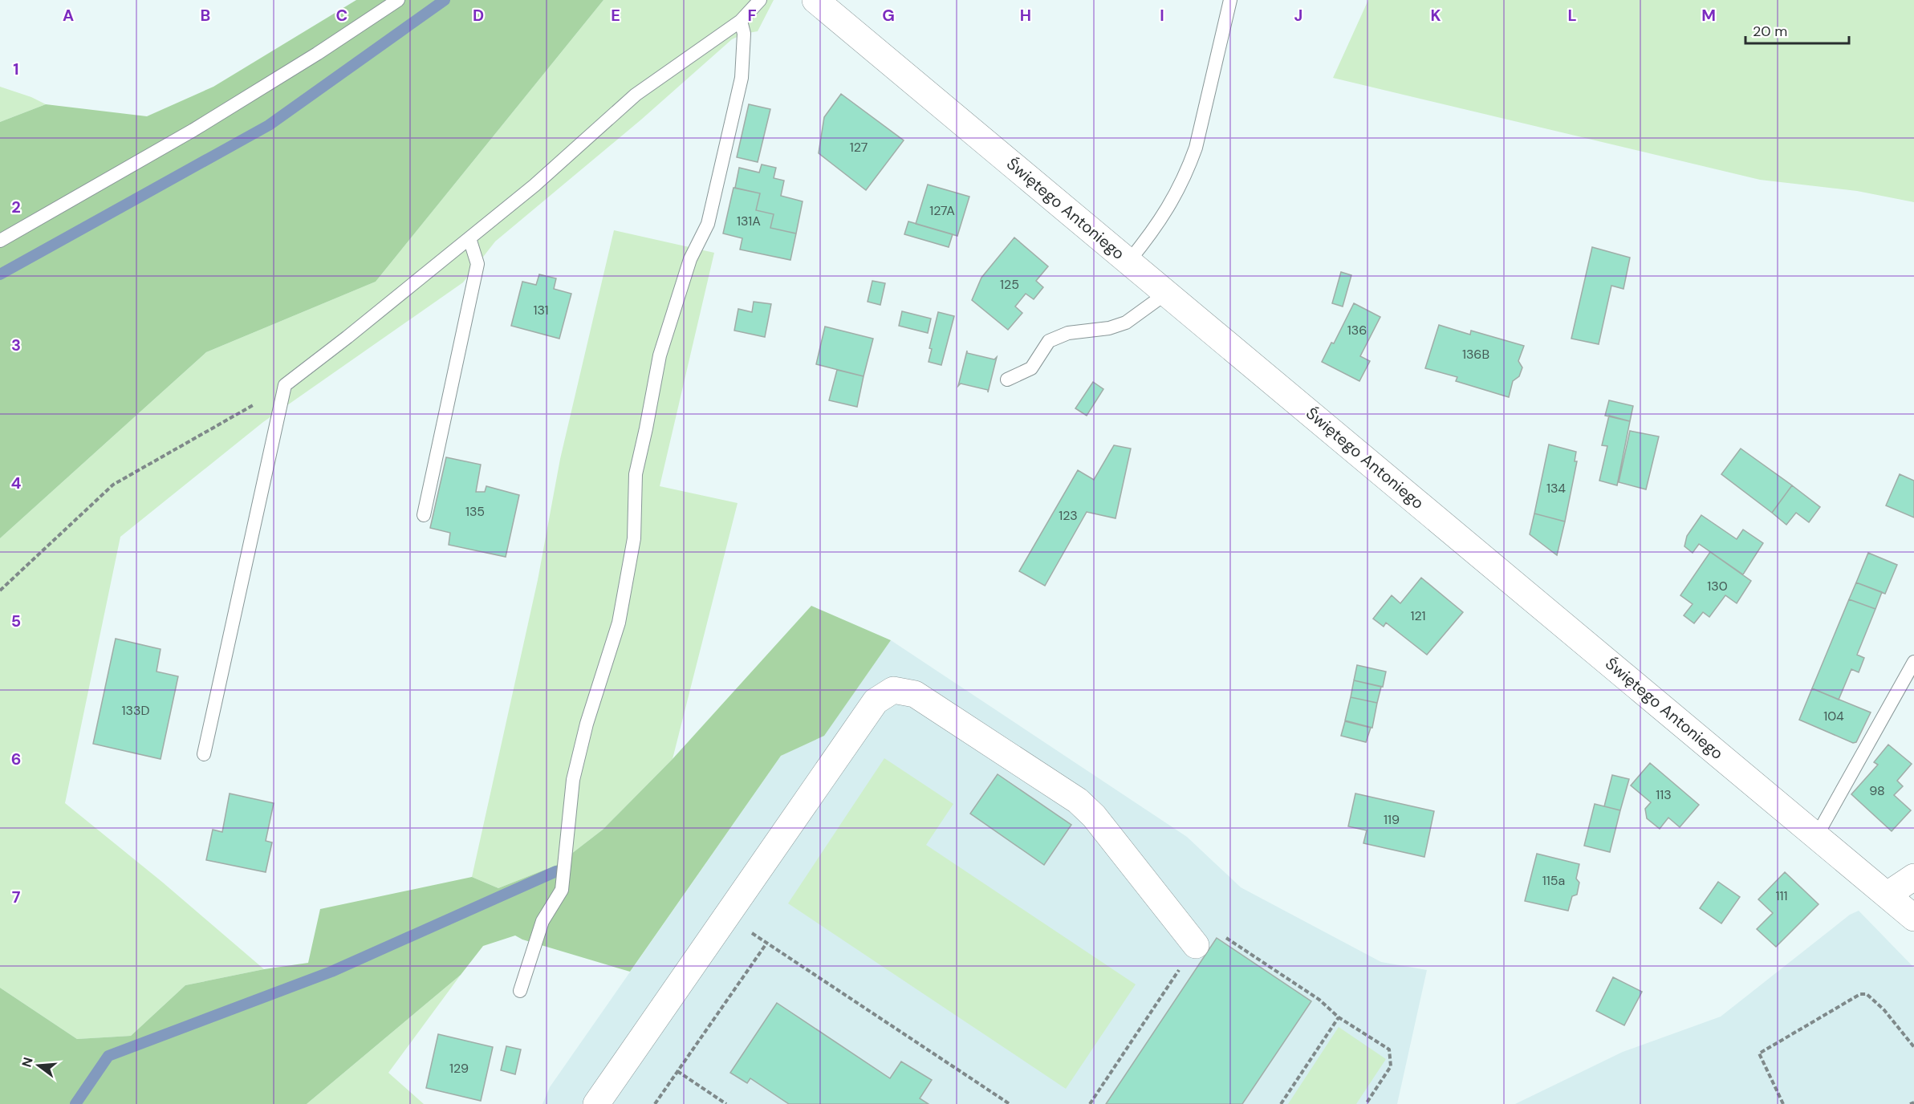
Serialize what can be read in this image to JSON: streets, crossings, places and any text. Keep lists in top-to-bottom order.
{
  "streets": {
    "street": ["Świętego Antoniego"]
  },
  "house_numbers": [
    "127",
    "127A",
    "131A",
    "125",
    "131",
    "136",
    "136B",
    "134",
    "135",
    "123",
    "130",
    "121",
    "133D",
    "104",
    "98",
    "113",
    "119",
    "115a",
    "111",
    "129"
  ],
  "scale_bar": "20 m",
  "north": "left",
  "grid": {
    "columns": [
      "A",
      "B",
      "C",
      "D",
      "E",
      "F",
      "G",
      "H",
      "I",
      "J",
      "K",
      "L",
      "M"
    ],
    "rows": [
      "1",
      "2",
      "3",
      "4",
      "5",
      "6",
      "7"
    ]
  }
}
